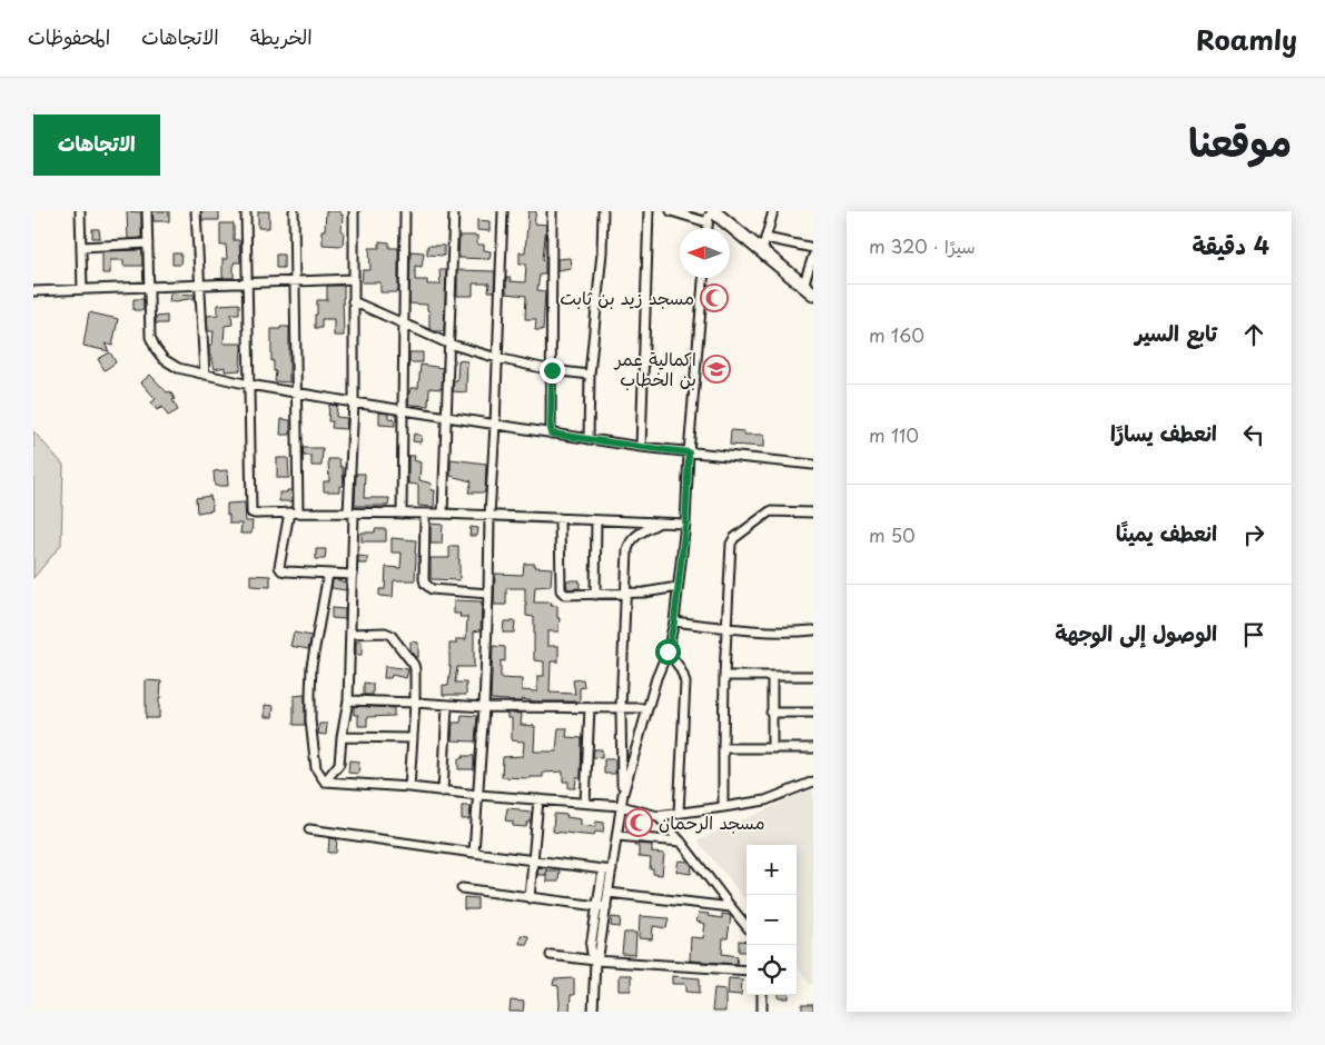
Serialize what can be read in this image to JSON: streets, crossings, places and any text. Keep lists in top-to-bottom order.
{
  "places": {
    "mosque": ["مسجد زيد بن ثابت", "مسجد الرحمان"],
    "school or university": ["اكمالية عمر بن الخطاب"]
  },
  "north": "left",
  "page": {
    "header": "Roamly",
    "nav": ["الخريطة", "الاتجاهات", "المحفوظات"],
    "title": "موقعنا",
    "buttons": "الاتجاهات",
    "heading": ["4 دقيقة", "سيرًا · 320 m"],
    "list": [
      ["تابع السير", "160 m"],
      ["انعطف يسارًا", "110 m"],
      ["انعطف يمينًا", "50 m"],
      "الوصول إلى الوجهة"
    ],
    "map_buttons": ["+", "−"]
  }
}
